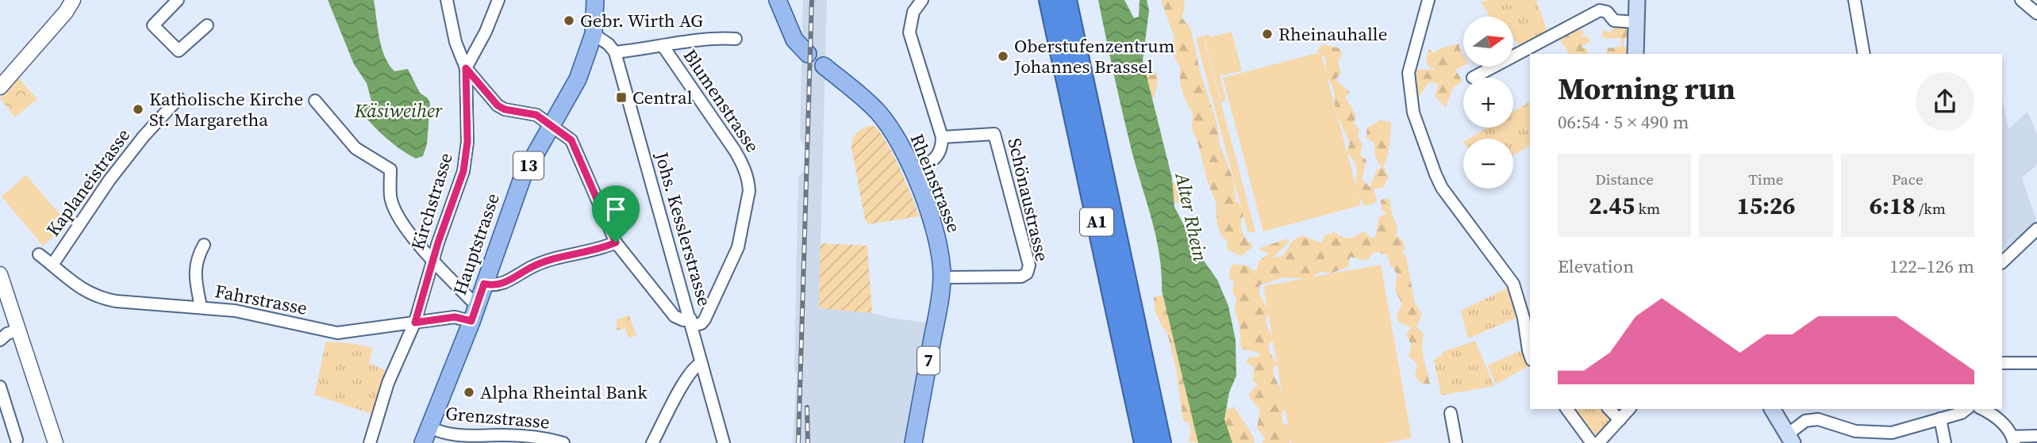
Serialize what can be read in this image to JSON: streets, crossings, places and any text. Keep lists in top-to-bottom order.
{
  "streets": {
    "highway": ["A1"],
    "main road": [
      "13",
      "Rheinstrasse",
      "Hauptstrasse",
      "7"
    ],
    "street": [
      "Blumenstrasse",
      "Kaplaneistrasse",
      "Schönaustrasse",
      "Kirchstrasse",
      "Johs. Kesslerstrasse",
      "Fahrstrasse",
      "Grenzstrasse"
    ]
  },
  "crossings": [
    ["Blumenstrasse", "Johs. Kesslerstrasse"],
    ["Kaplaneistrasse", "Fahrstrasse"],
    ["Rheinstrasse", "Schönaustrasse"],
    ["Kirchstrasse", "Fahrstrasse"],
    ["Hauptstrasse", "Fahrstrasse"],
    ["Hauptstrasse", "Grenzstrasse"]
  ],
  "water": ["Käsiweiher", "Alter Rhein"],
  "places": {
    "other": [
      "Gebr. Wirth AG",
      "Rheinauhalle",
      "Oberstufenzentrum Johannes Brassel",
      "Katholische Kirche St. Margaretha",
      "Alpha Rheintal Bank"
    ],
    "transit": ["Central"]
  },
  "north": "right",
  "page": {
    "map_buttons": ["+", "−"],
    "heading": ["Morning run", "06:54 · 5 × 490 m"],
    "stats": [
      ["Distance", "2.45 km"],
      ["Time", "15:26"],
      ["Pace", "6:18 /km"]
    ],
    "chart": ["Elevation", "122–126 m"]
  }
}
